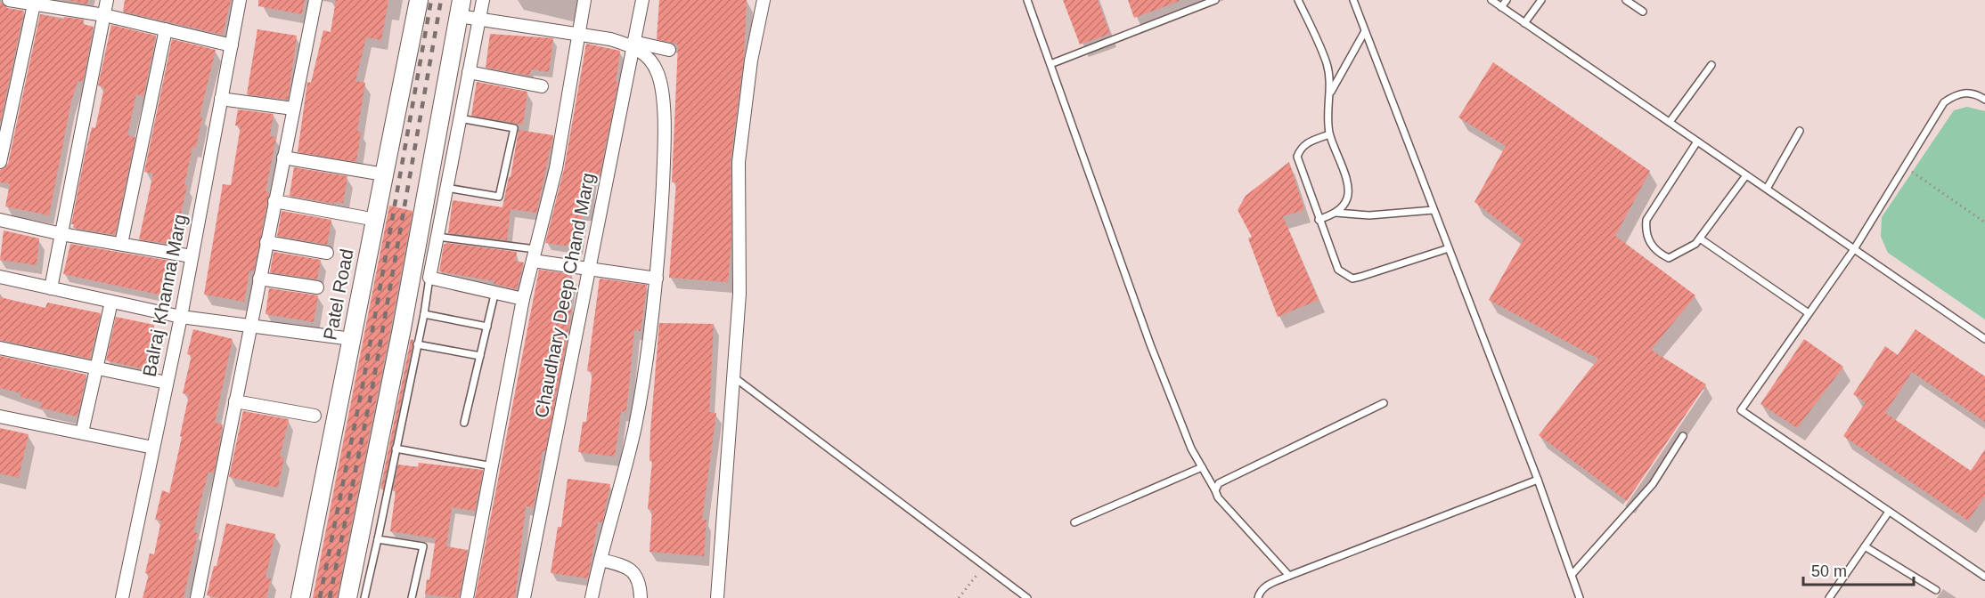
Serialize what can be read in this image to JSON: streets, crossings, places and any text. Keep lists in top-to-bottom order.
{
  "streets": {
    "main road": ["Patel Road"],
    "street": ["Balraj Khanna Marg", "Chaudhary Deep Chand Marg"]
  },
  "scale_bar": "50 m"
}
